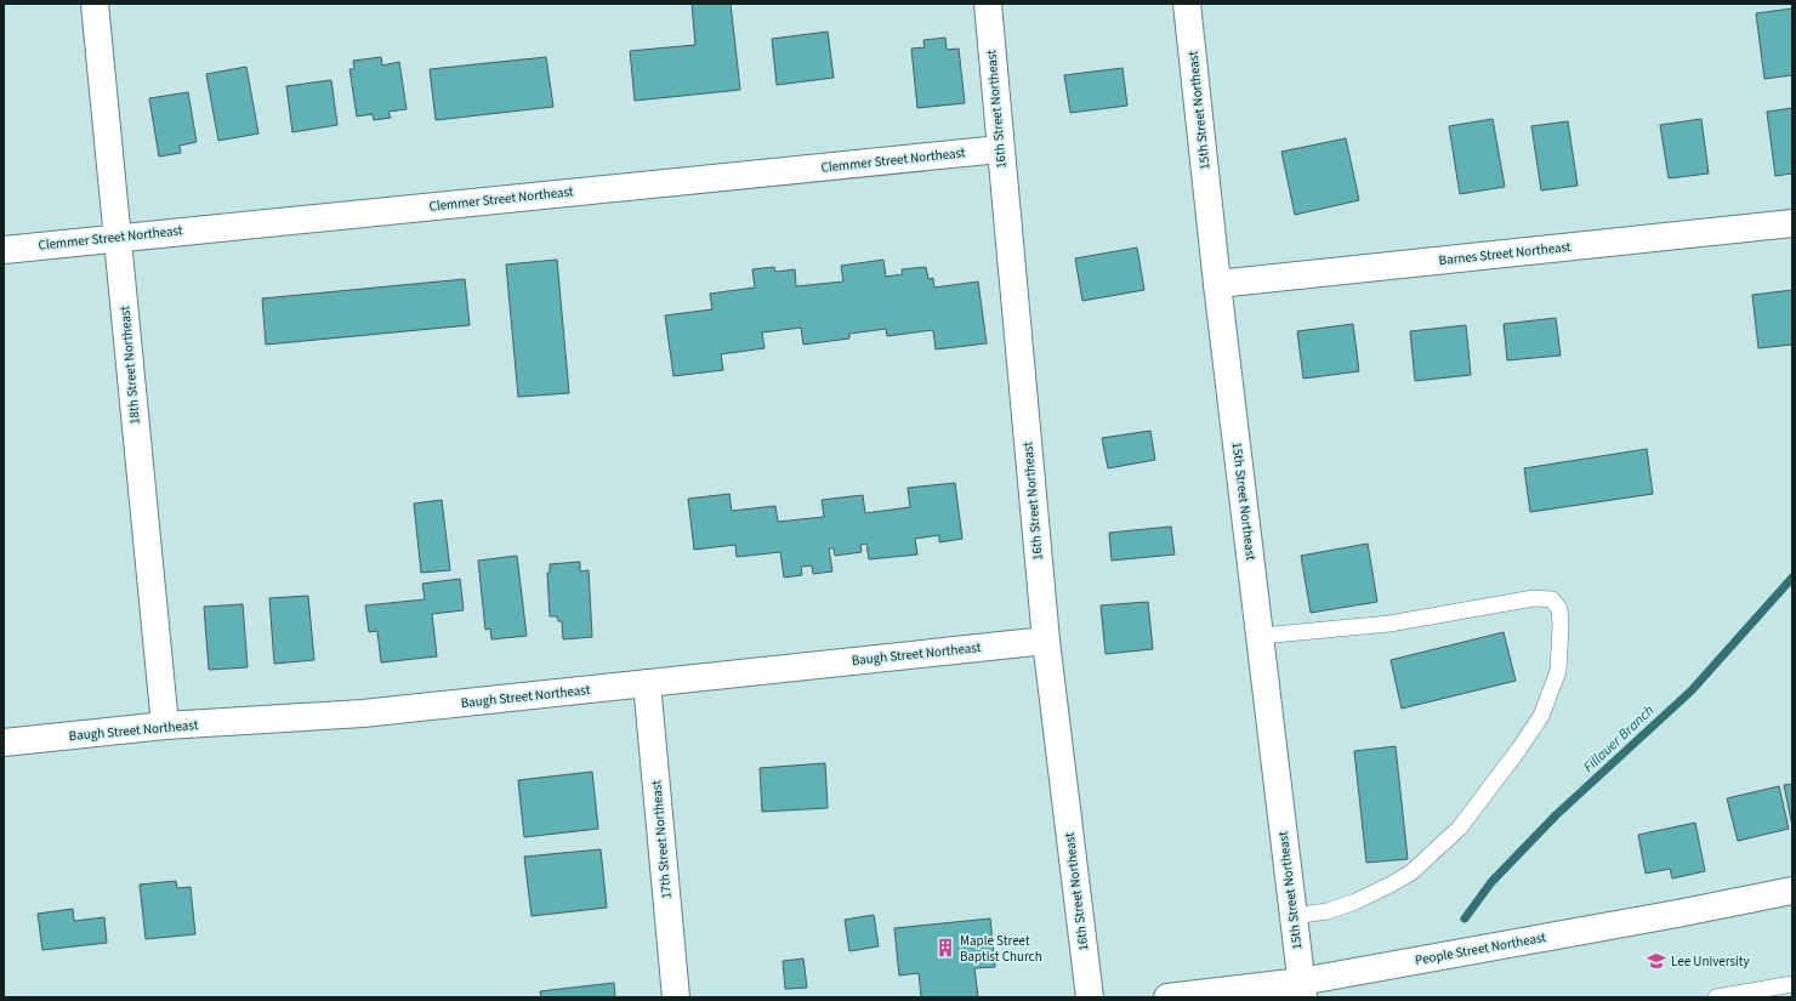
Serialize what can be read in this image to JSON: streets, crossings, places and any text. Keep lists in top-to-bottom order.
{
  "streets": {
    "street": [
      "16th Street Northeast",
      "15th Street Northeast",
      "Clemmer Street Northeast",
      "Barnes Street Northeast",
      "18th Street Northeast",
      "Baugh Street Northeast",
      "17th Street Northeast",
      "People Street Northeast"
    ]
  },
  "crossings": [
    ["16th Street Northeast", "Clemmer Street Northeast"],
    ["16th Street Northeast", "Baugh Street Northeast"],
    ["15th Street Northeast", "Barnes Street Northeast"],
    ["15th Street Northeast", "People Street Northeast"],
    ["Clemmer Street Northeast", "18th Street Northeast"],
    ["18th Street Northeast", "Baugh Street Northeast"],
    ["Baugh Street Northeast", "17th Street Northeast"]
  ],
  "water": ["Fillauer Branch"],
  "places": {
    "building": ["Maple Street Baptist Church"],
    "school or university": ["Lee University"]
  }
}
